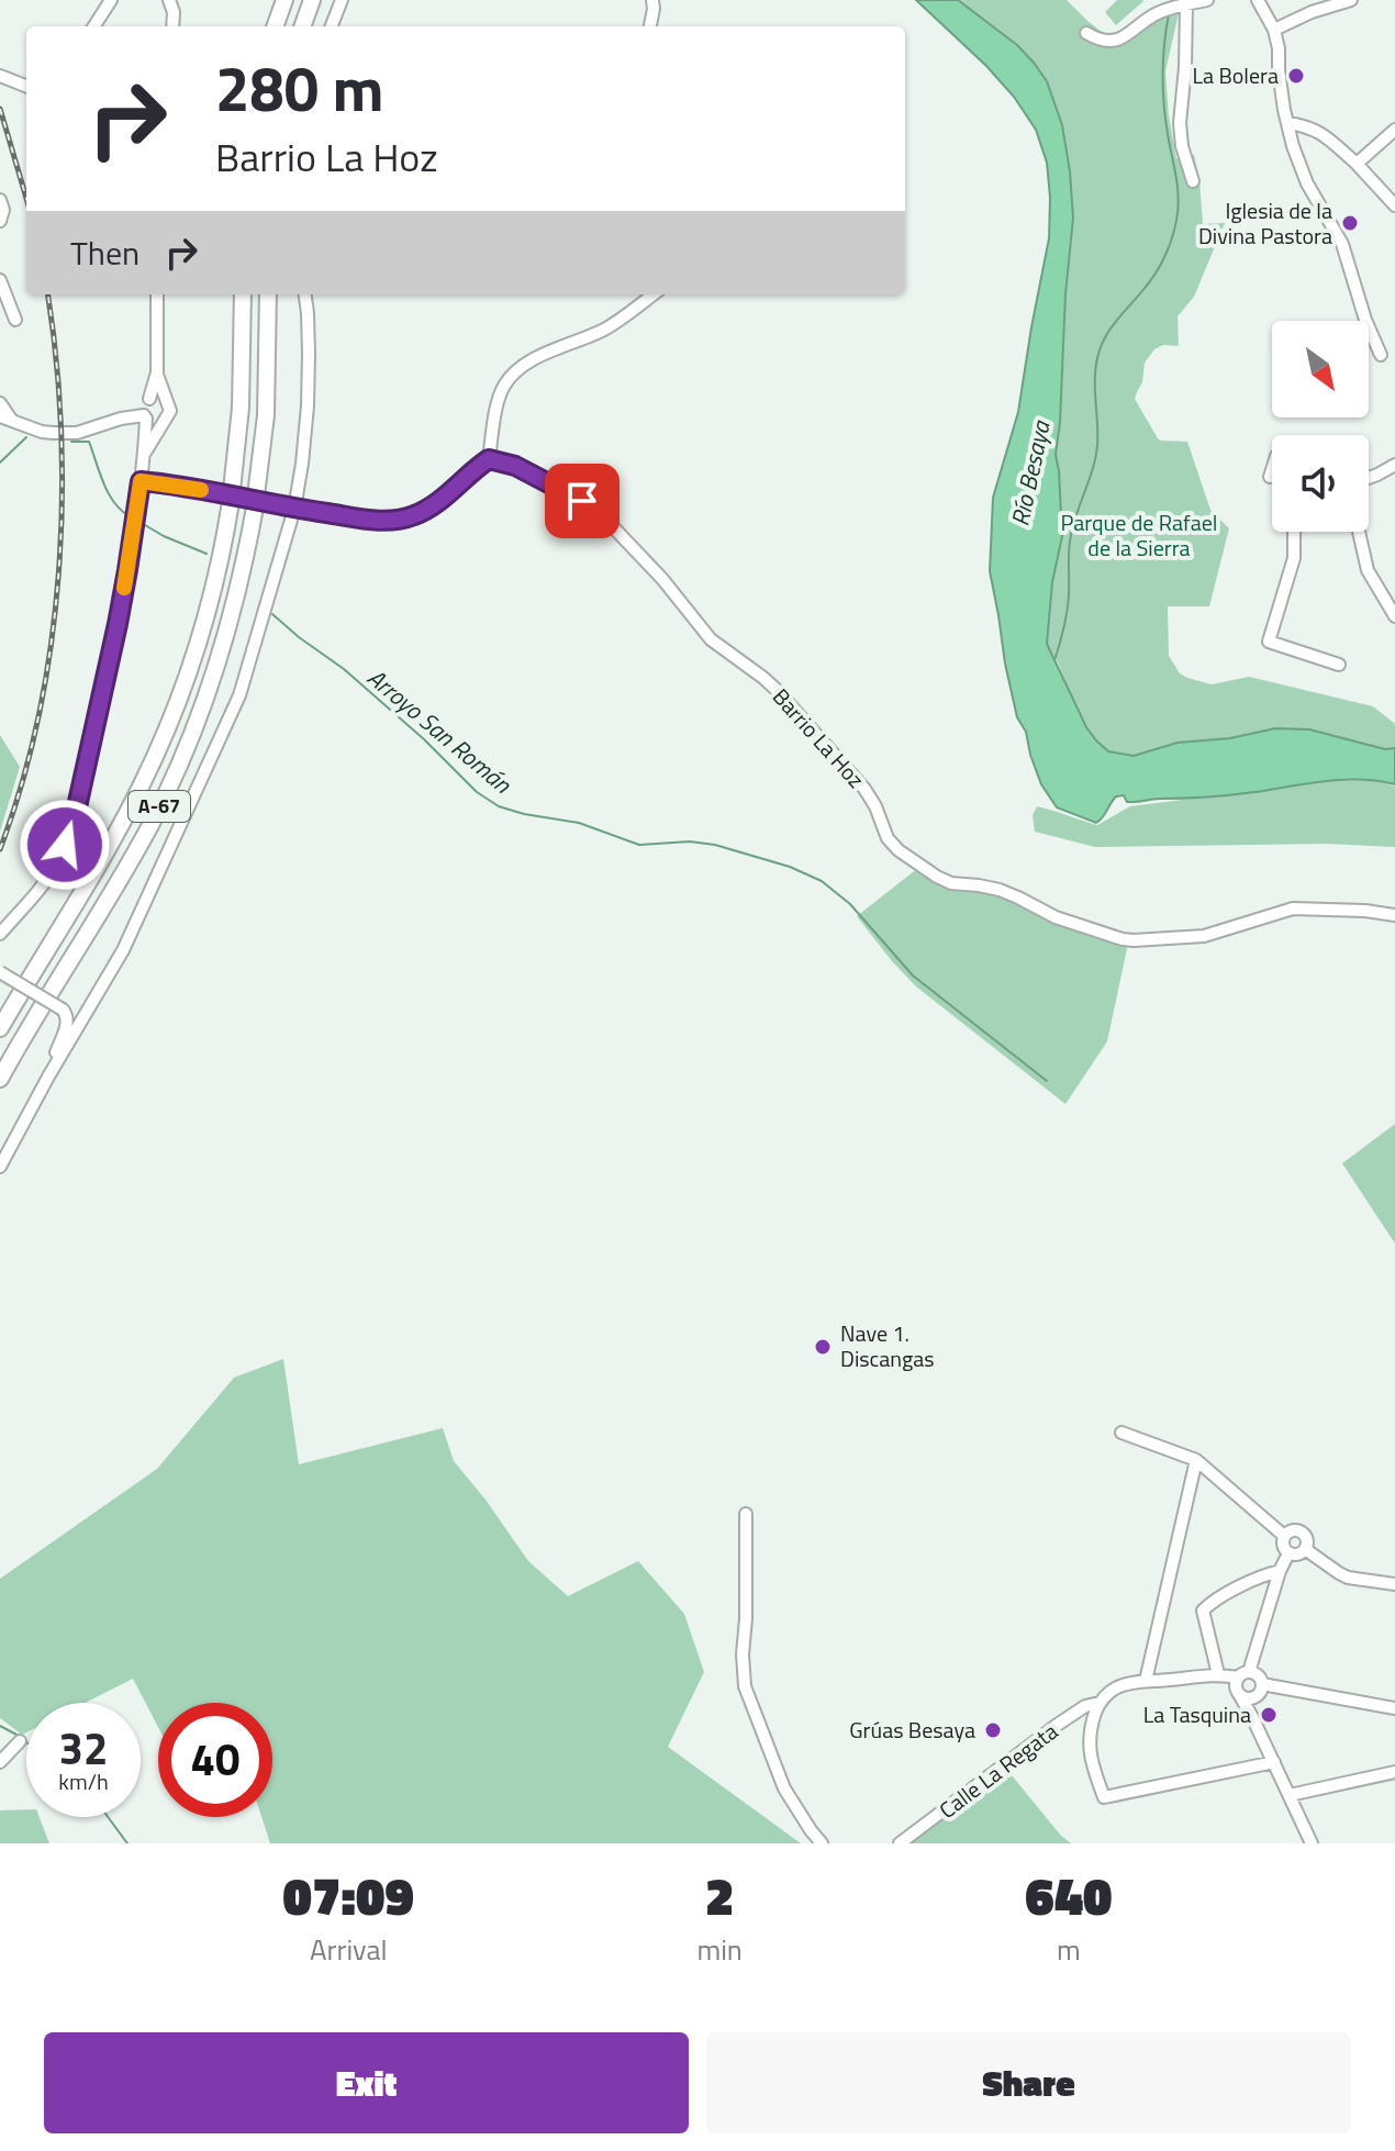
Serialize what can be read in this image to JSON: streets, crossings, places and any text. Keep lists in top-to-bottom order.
{
  "streets": {
    "highway": ["A-67"],
    "street": ["Barrio La Hoz", "Calle La Regata"]
  },
  "water": ["Río Besaya", "Arroyo San Román"],
  "parks": ["Parque de Rafael de la Sierra"],
  "places": [
    "La Bolera",
    "Iglesia de la Divina Pastora",
    "Nave 1. Discangas",
    "La Tasquina",
    "Grúas Besaya"
  ],
  "north": "bottom right",
  "page": {
    "turn": ["280 m", "Barrio La Hoz"],
    "then": "Then",
    "speed": "32 km/h",
    "limit": "40",
    "eta": [
      "07:09",
      "Arrival",
      "2",
      "min",
      "640",
      "m"
    ],
    "buttons": ["Exit", "Share"]
  }
}
